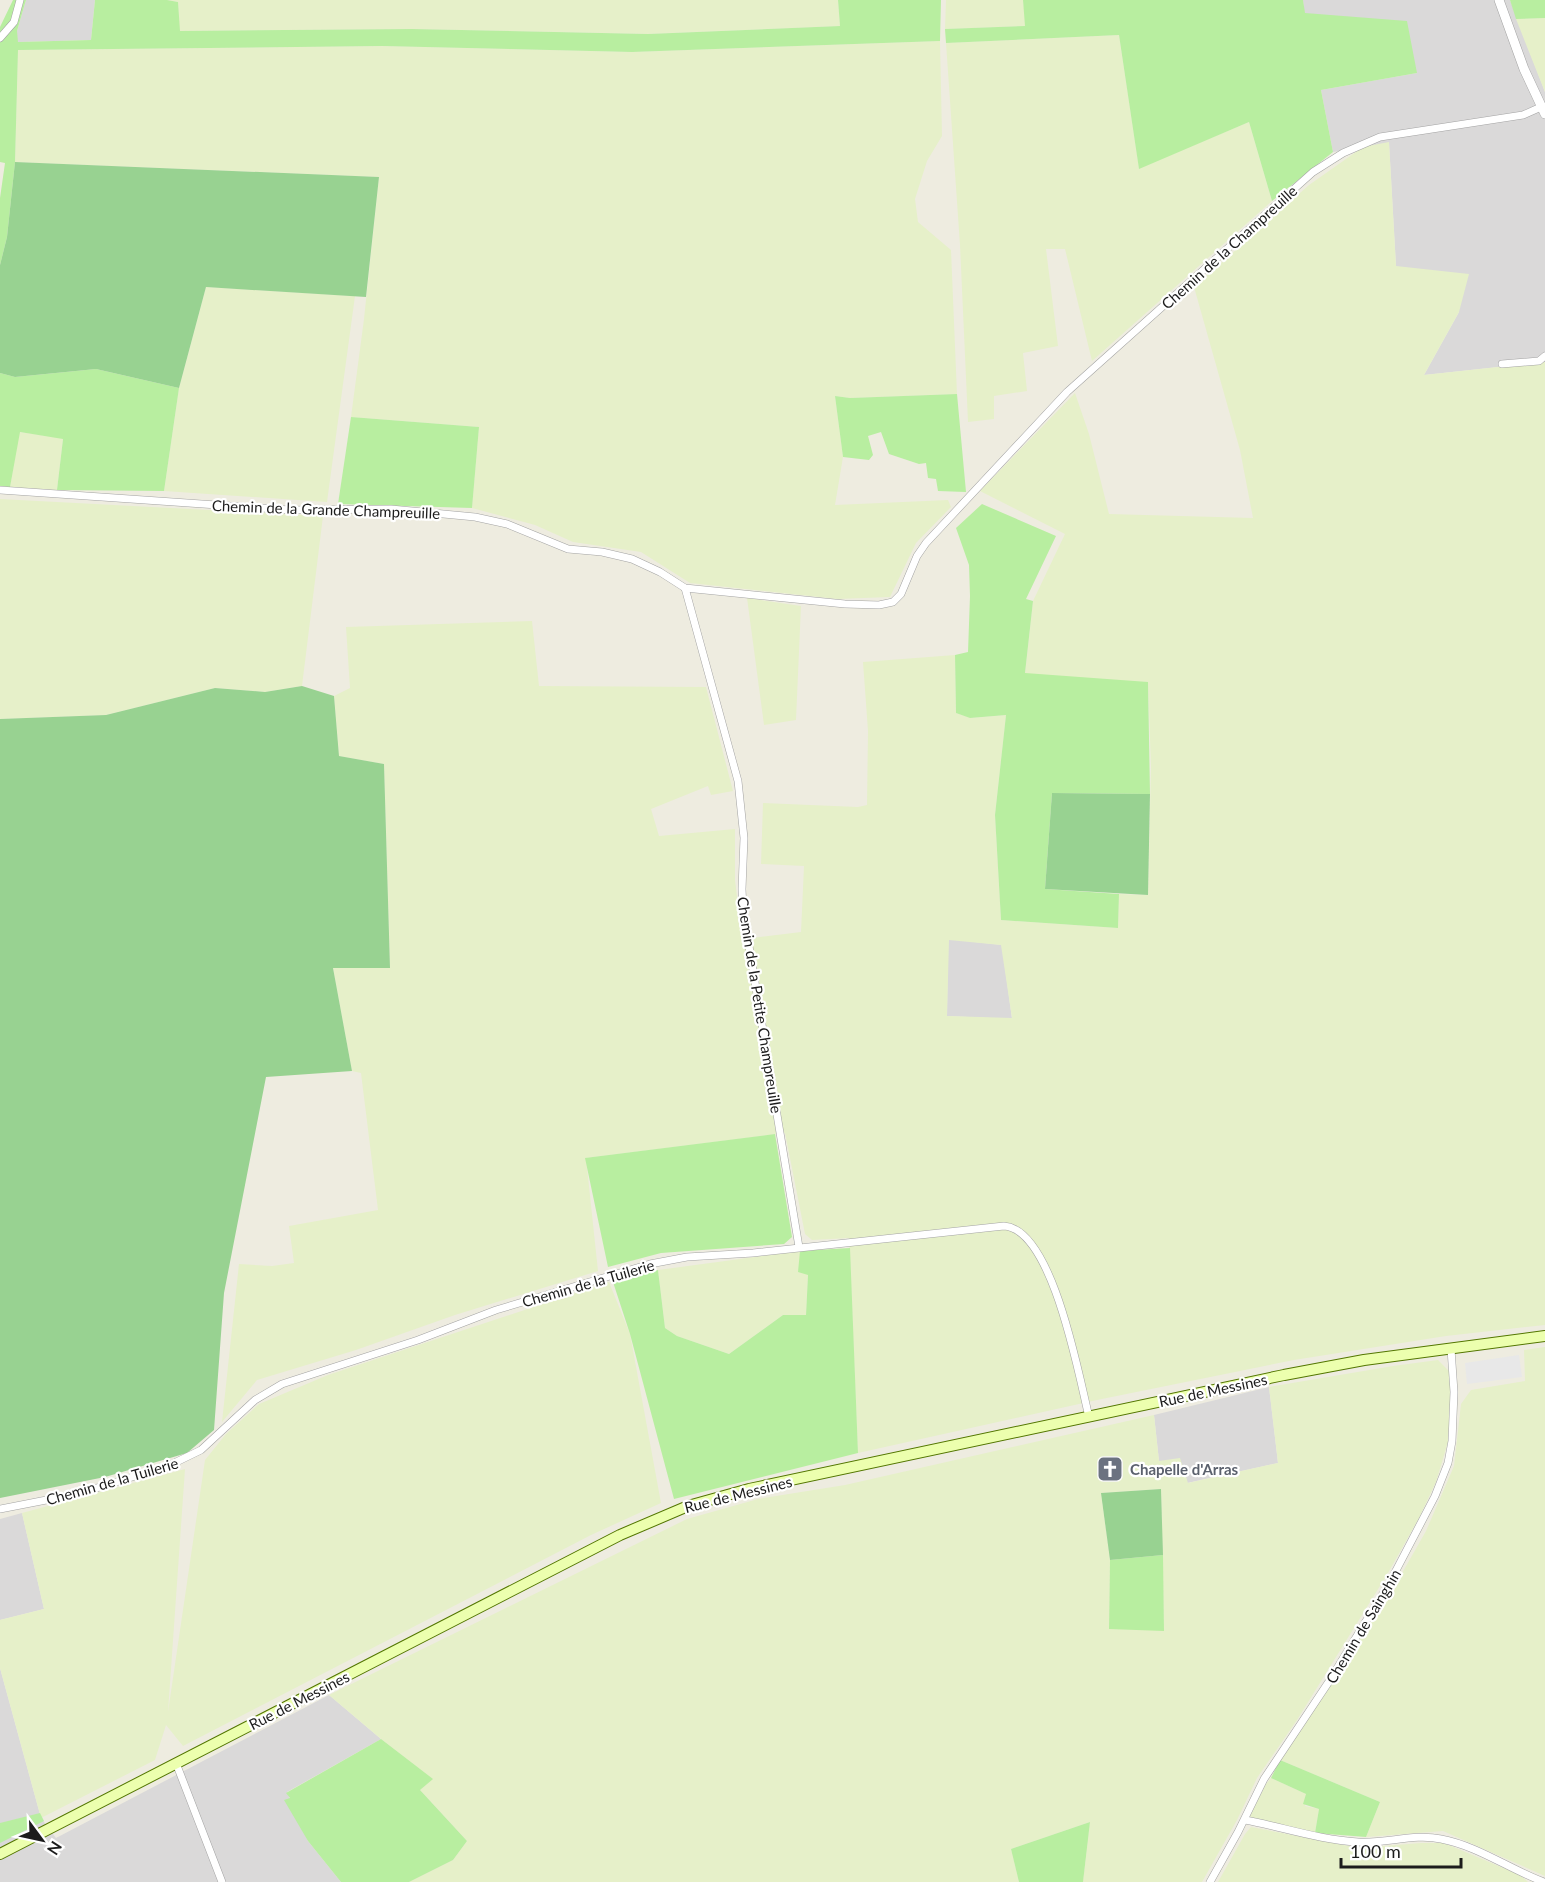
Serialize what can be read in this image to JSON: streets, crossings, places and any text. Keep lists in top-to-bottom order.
{
  "streets": {
    "main road": ["Rue de Messines"],
    "street": [
      "Chemin de la Champreuille",
      "Chemin de la Grande Champreuille",
      "Chemin de la Petite Champreuille",
      "Chemin de la Tuilerie",
      "Chemin de Sainghin"
    ]
  },
  "crossings": [
    ["Chemin de la Champreuille", "Chemin de la Grande Champreuille"],
    ["Chemin de la Grande Champreuille", "Chemin de la Petite Champreuille"],
    ["Chemin de la Petite Champreuille", "Chemin de la Tuilerie"],
    ["Chemin de la Tuilerie", "Rue de Messines"],
    ["Rue de Messines", "Chemin de Sainghin"]
  ],
  "places": {
    "church": ["Chapelle d'Arras"]
  },
  "scale_bar": "100 m",
  "north": "bottom right"
}
